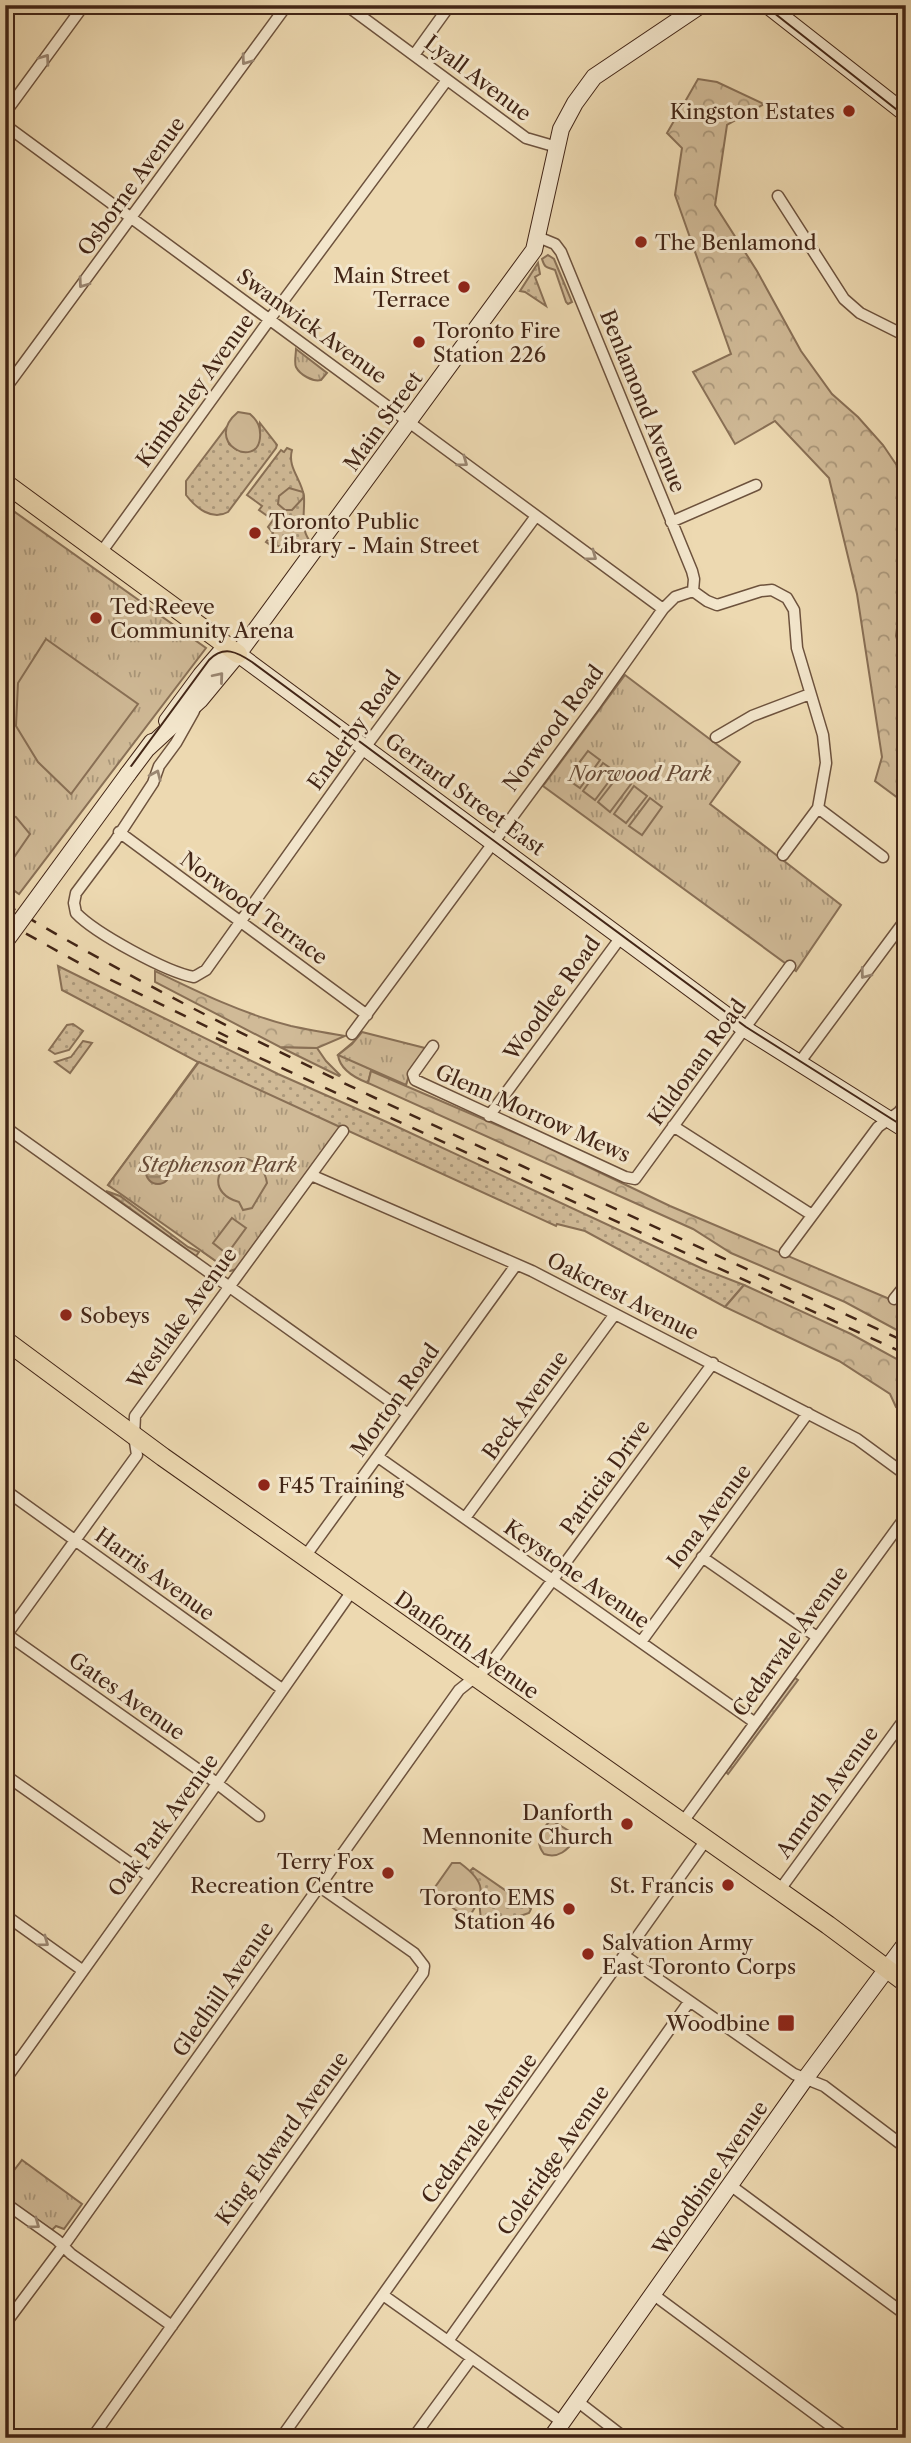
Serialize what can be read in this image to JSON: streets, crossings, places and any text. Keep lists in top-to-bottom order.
{
  "streets": {
    "main road": [
      "Main Street",
      "Gerrard Street East",
      "Danforth Avenue",
      "Woodbine Avenue"
    ],
    "street": [
      "Lyall Avenue",
      "Osborne Avenue",
      "Swanwick Avenue",
      "Kimberley Avenue",
      "Benlamond Avenue",
      "Norwood Road",
      "Enderby Road",
      "Norwood Terrace",
      "Woodlee Road",
      "Kildonan Road",
      "Glenn Morrow Mews",
      "Oakcrest Avenue",
      "Westlake Avenue",
      "Morton Road",
      "Beck Avenue",
      "Patricia Drive",
      "Iona Avenue",
      "Harris Avenue",
      "Keystone Avenue",
      "Cedarvale Avenue",
      "Gates Avenue",
      "Amroth Avenue",
      "Oak Park Avenue",
      "Gledhill Avenue",
      "King Edward Avenue",
      "Coleridge Avenue"
    ]
  },
  "crossings": [
    ["Lyall Avenue", "Kimberley Avenue"],
    ["Lyall Avenue", "Main Street"],
    ["Osborne Avenue", "Swanwick Avenue"],
    ["Swanwick Avenue", "Kimberley Avenue"],
    ["Swanwick Avenue", "Main Street"],
    ["Swanwick Avenue", "Norwood Road"],
    ["Swanwick Avenue", "Enderby Road"],
    ["Kimberley Avenue", "Gerrard Street East"],
    ["Benlamond Avenue", "Main Street"],
    ["Benlamond Avenue", "Norwood Road"],
    ["Main Street", "Enderby Road"],
    ["Main Street", "Gerrard Street East"],
    ["Main Street", "Norwood Terrace"],
    ["Norwood Road", "Gerrard Street East"],
    ["Norwood Road", "Norwood Terrace"],
    ["Enderby Road", "Gerrard Street East"],
    ["Enderby Road", "Norwood Terrace"],
    ["Gerrard Street East", "Woodlee Road"],
    ["Gerrard Street East", "Kildonan Road"],
    ["Woodlee Road", "Glenn Morrow Mews"],
    ["Kildonan Road", "Glenn Morrow Mews"],
    ["Oakcrest Avenue", "Westlake Avenue"],
    ["Oakcrest Avenue", "Morton Road"],
    ["Oakcrest Avenue", "Beck Avenue"],
    ["Oakcrest Avenue", "Patricia Drive"],
    ["Oakcrest Avenue", "Iona Avenue"],
    ["Westlake Avenue", "Harris Avenue"],
    ["Westlake Avenue", "Danforth Avenue"],
    ["Westlake Avenue", "Gates Avenue"],
    ["Morton Road", "Keystone Avenue"],
    ["Morton Road", "Danforth Avenue"],
    ["Beck Avenue", "Keystone Avenue"],
    ["Patricia Drive", "Keystone Avenue"],
    ["Patricia Drive", "Danforth Avenue"],
    ["Patricia Drive", "Gledhill Avenue"],
    ["Iona Avenue", "Keystone Avenue"],
    ["Harris Avenue", "Oak Park Avenue"],
    ["Keystone Avenue", "Cedarvale Avenue"],
    ["Cedarvale Avenue", "Danforth Avenue"],
    ["Danforth Avenue", "Amroth Avenue"],
    ["Danforth Avenue", "Oak Park Avenue"],
    ["Danforth Avenue", "Gledhill Avenue"],
    ["Danforth Avenue", "Woodbine Avenue"],
    ["Gates Avenue", "Oak Park Avenue"],
    ["Gledhill Avenue", "King Edward Avenue"]
  ],
  "one_way": ["Osborne Avenue", "Swanwick Avenue"],
  "parks": ["Norwood Park", "Stephenson Park"],
  "places": {
    "other": [
      "Kingston Estates",
      "The Benlamond",
      "Main Street Terrace",
      "Toronto Fire Station 226",
      "Toronto Public Library - Main Street",
      "Ted Reeve Community Arena",
      "Sobeys",
      "F45 Training",
      "Danforth Mennonite Church",
      "Terry Fox Recreation Centre",
      "St. Francis",
      "Toronto EMS Station 46",
      "Salvation Army East Toronto Corps"
    ],
    "transit": ["Woodbine"]
  }
}
